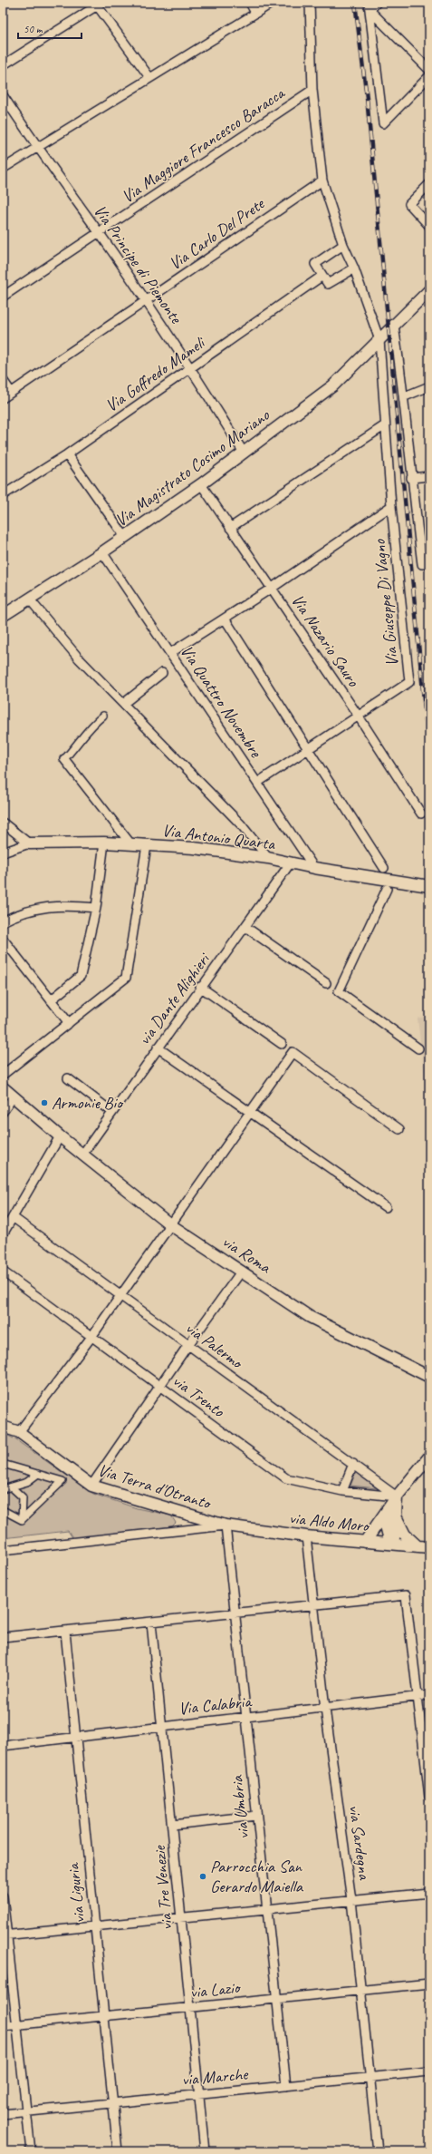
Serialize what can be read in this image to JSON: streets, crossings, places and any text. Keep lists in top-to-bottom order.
{
  "streets": {
    "street": [
      "Via Maggiore Francesco Baracca",
      "Via Carlo Del Prete",
      "Via Principe di Piemonte",
      "Via Goffredo Mameli",
      "Via Magistrato Cosimo Mariano",
      "Via Giuseppe Di Vagno",
      "Via Nazario Sauro",
      "Via Quattro Novembre",
      "Via Antonio Quarta",
      "via Dante Alighieri",
      "via Roma",
      "via Palermo",
      "via Trento",
      "Via Terra d'Otranto",
      "via Aldo Moro",
      "Via Calabria",
      "via Umbria",
      "via Sardegna",
      "via Tre Venezie",
      "via Liguria",
      "via Lazio",
      "via Marche"
    ]
  },
  "crossings": [
    ["Via Maggiore Francesco Baracca", "Via Principe di Piemonte"],
    ["Via Maggiore Francesco Baracca", "Via Giuseppe Di Vagno"],
    ["Via Carlo Del Prete", "Via Principe di Piemonte"],
    ["Via Carlo Del Prete", "Via Giuseppe Di Vagno"],
    ["Via Principe di Piemonte", "Via Goffredo Mameli"],
    ["Via Principe di Piemonte", "Via Magistrato Cosimo Mariano"],
    ["Via Magistrato Cosimo Mariano", "Via Giuseppe Di Vagno"],
    ["Via Magistrato Cosimo Mariano", "Via Nazario Sauro"],
    ["Via Magistrato Cosimo Mariano", "Via Quattro Novembre"],
    ["Via Giuseppe Di Vagno", "Via Nazario Sauro"],
    ["Via Giuseppe Di Vagno", "Via Quattro Novembre"],
    ["Via Quattro Novembre", "Via Antonio Quarta"],
    ["Via Antonio Quarta", "via Dante Alighieri"],
    ["via Dante Alighieri", "via Roma"],
    ["via Palermo", "via Trento"],
    ["Via Terra d'Otranto", "via Aldo Moro"],
    ["Via Terra d'Otranto", "via Umbria"],
    ["via Aldo Moro", "via Umbria"],
    ["via Aldo Moro", "via Sardegna"],
    ["Via Calabria", "via Umbria"],
    ["Via Calabria", "via Sardegna"],
    ["Via Calabria", "via Tre Venezie"],
    ["Via Calabria", "via Liguria"],
    ["via Umbria", "via Lazio"],
    ["via Umbria", "via Marche"],
    ["via Sardegna", "via Lazio"],
    ["via Sardegna", "via Marche"],
    ["via Tre Venezie", "via Lazio"],
    ["via Tre Venezie", "via Marche"],
    ["via Liguria", "via Lazio"],
    ["via Liguria", "via Marche"]
  ],
  "places": ["Armonie Bio", "Parrocchia San Gerardo Maiella"],
  "scale_bar": "50 m"
}
